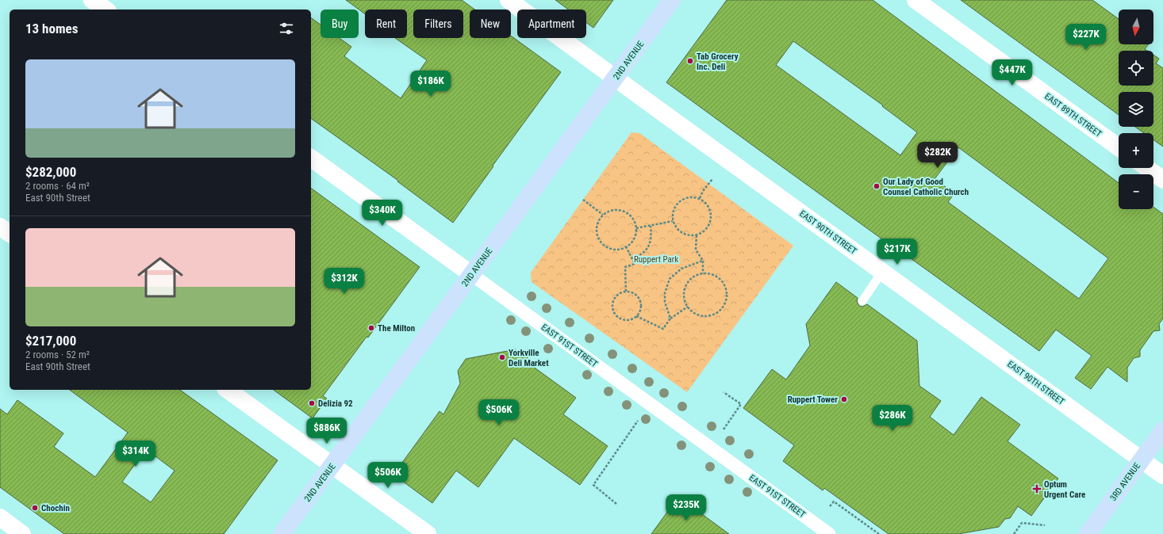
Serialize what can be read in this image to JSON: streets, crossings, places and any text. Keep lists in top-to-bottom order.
{
  "streets": {
    "main road": ["2ND AVENUE", "3RD AVENUE"],
    "street": ["EAST 89TH STREET", "EAST 90TH STREET", "EAST 91ST STREET"]
  },
  "crossings": [
    ["2ND AVENUE", "EAST 90TH STREET"],
    ["2ND AVENUE", "EAST 91ST STREET"],
    ["EAST 90TH STREET", "3RD AVENUE"]
  ],
  "parks": ["Ruppert Park"],
  "places": {
    "other": [
      "Tab Grocery Inc. Deli",
      "Our Lady of Good Counsel Catholic Church",
      "The Milton",
      "Yorkville Deli Market",
      "Ruppert Tower",
      "Delizia 92",
      "Chochin"
    ],
    "health": ["Optum Urgent Care"]
  },
  "north": "bottom",
  "page": {
    "map_buttons": ["+", "−"],
    "chip": [
      "Buy",
      "Rent",
      "Filters",
      "New",
      "Apartment"
    ],
    "heading": "13 homes",
    "price": [
      "$227K",
      "$447K",
      "$186K",
      "$282K",
      "$340K",
      "$217K",
      "$312K",
      "$506K",
      "$286K",
      "$886K",
      "$314K",
      "$506K",
      "$235K"
    ],
    "list": [
      {
        "name": "$282,000",
        "note": "2 rooms · 64 m² · East 90th Street"
      },
      {
        "name": "$217,000",
        "note": "2 rooms · 52 m² · East 90th Street"
      }
    ]
  }
}
